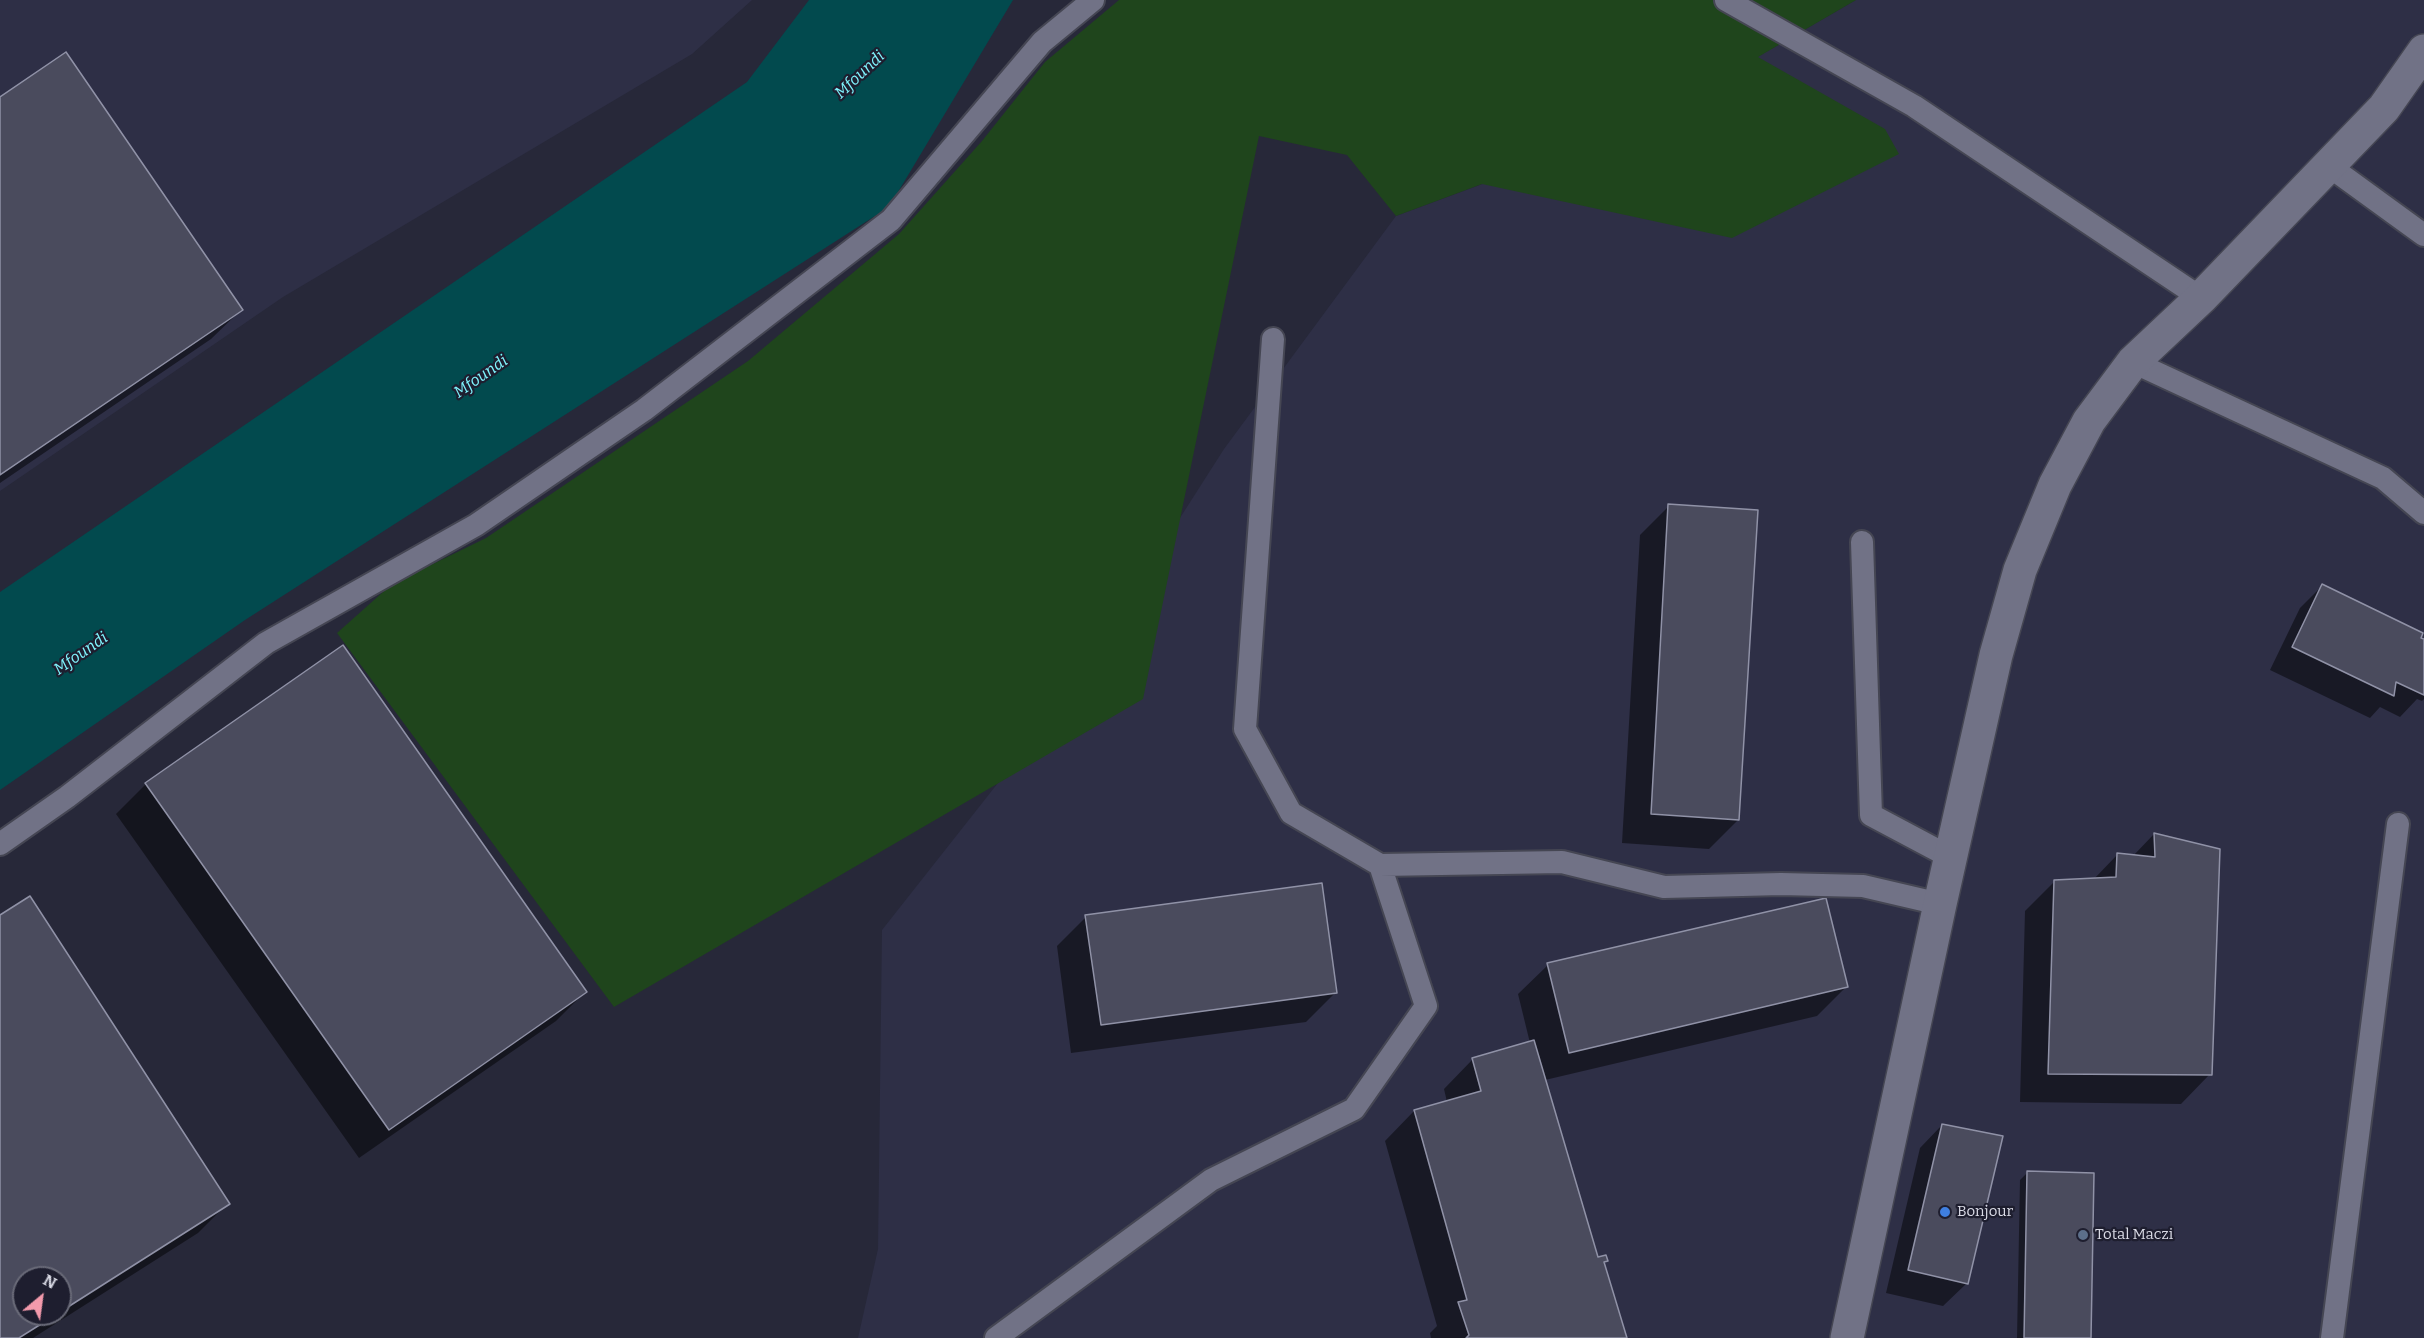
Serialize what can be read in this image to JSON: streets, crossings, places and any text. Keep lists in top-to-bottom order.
{
  "water": ["Mfoundi"],
  "places": ["Bonjour", "Total Maczi"],
  "north": "top right"
}
